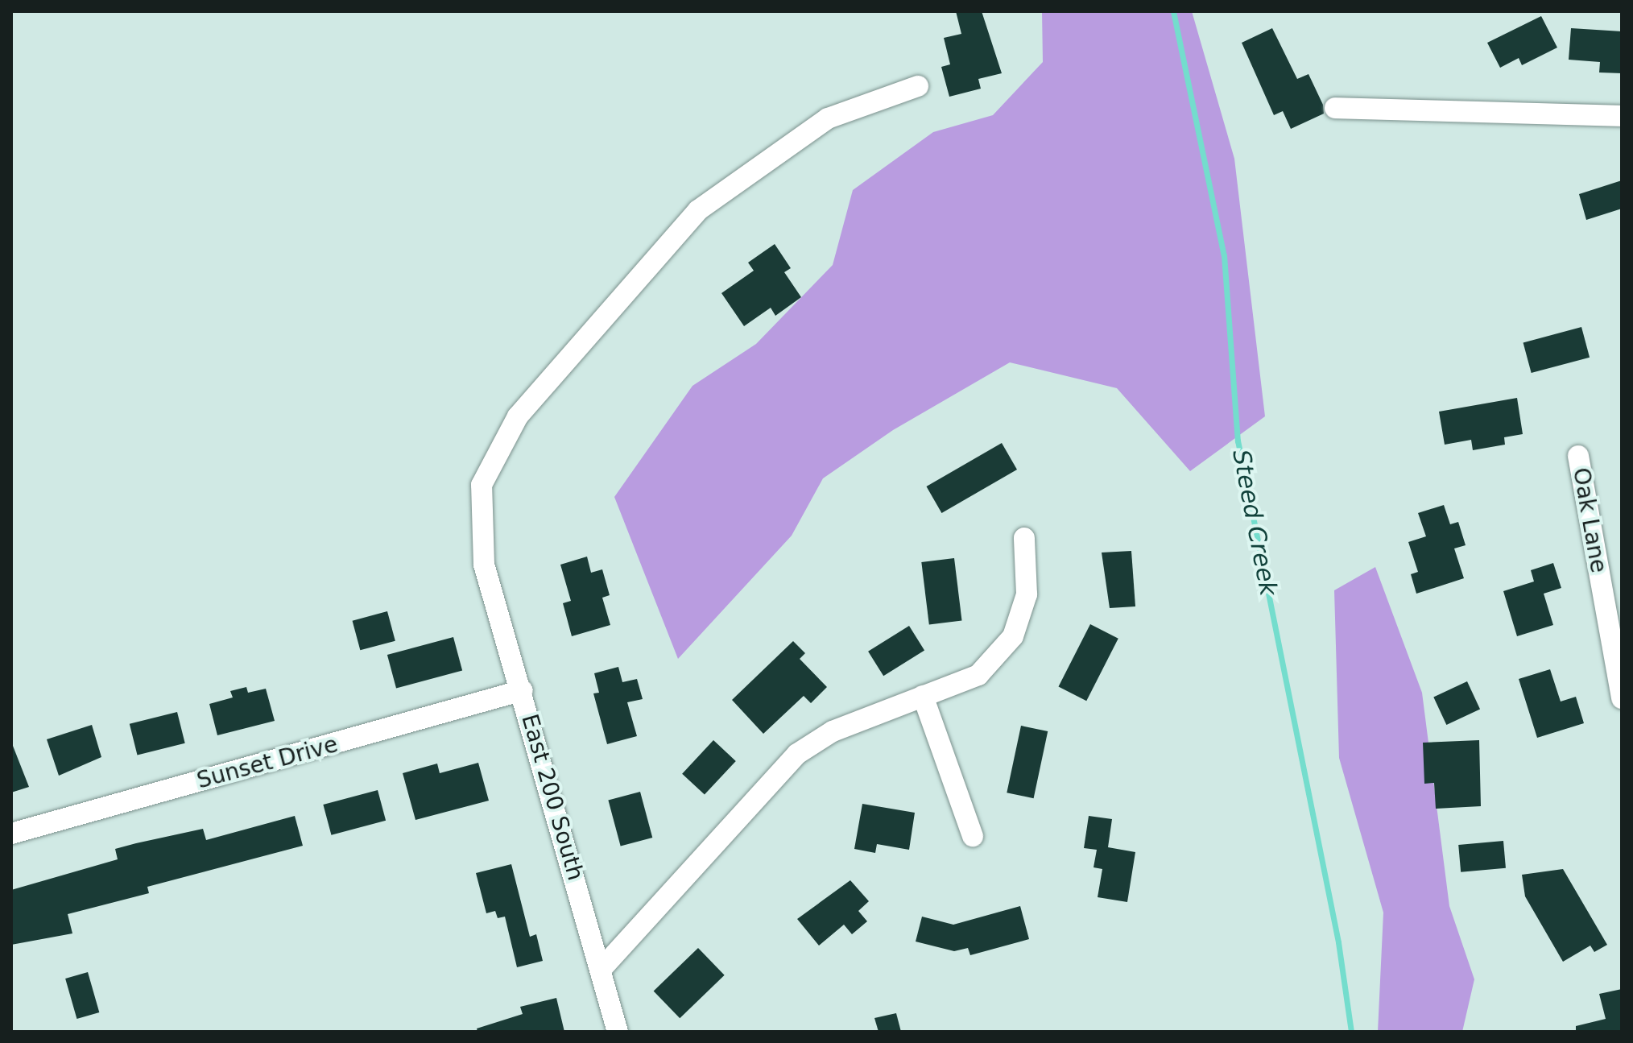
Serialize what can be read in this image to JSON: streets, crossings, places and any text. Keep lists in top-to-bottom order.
{
  "streets": {
    "street": ["Oak Lane", "Sunset Drive", "East 200 South"]
  },
  "crossings": [
    ["Sunset Drive", "East 200 South"]
  ],
  "water": ["Steed Creek"]
}
